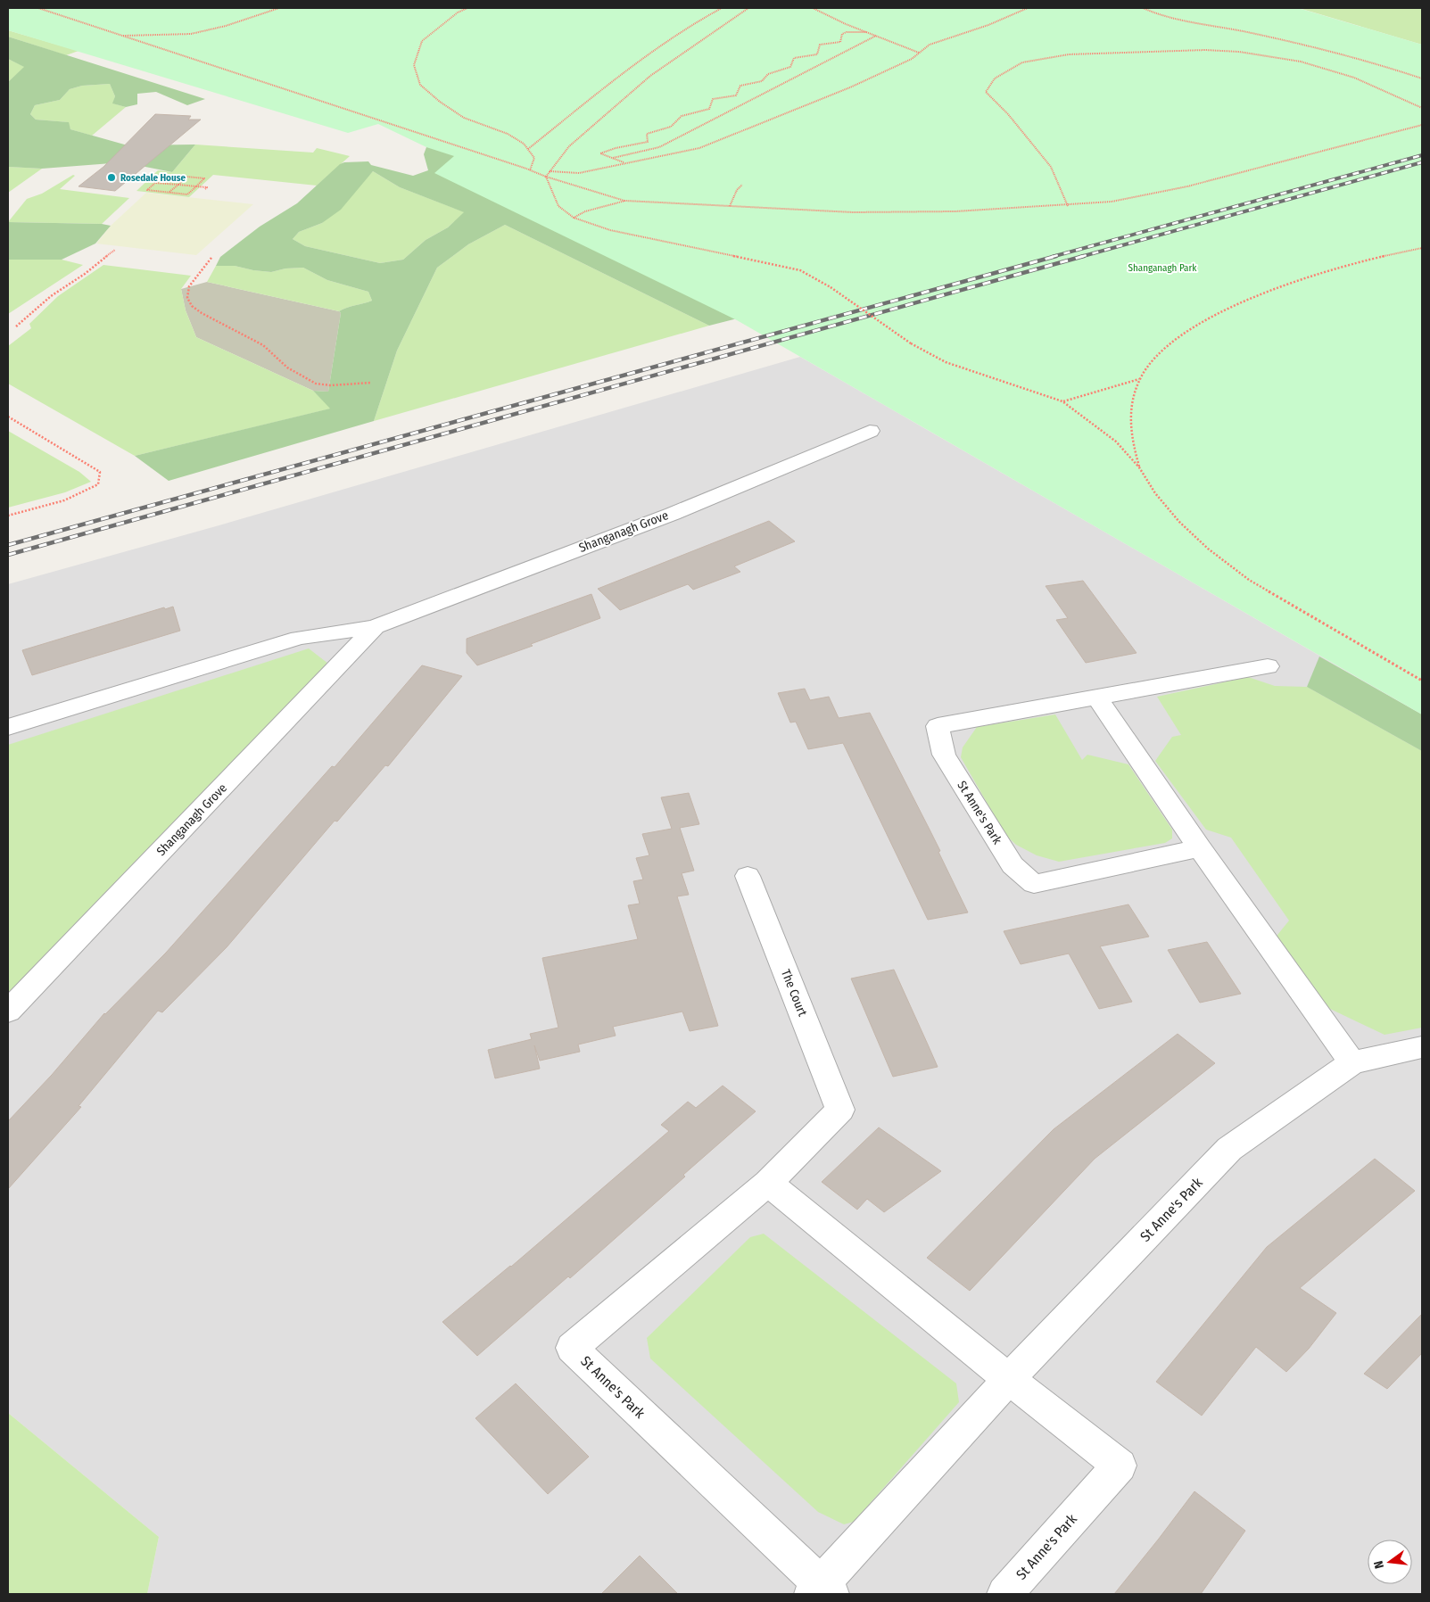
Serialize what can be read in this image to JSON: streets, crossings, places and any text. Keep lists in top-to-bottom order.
{
  "streets": {
    "street": ["Shanganagh Grove", "St Anne's Park", "The Court"]
  },
  "crossings": [
    ["St Anne's Park", "The Court"]
  ],
  "parks": ["Shanganagh Park"],
  "places": ["Rosedale House"],
  "north": "left"
}
